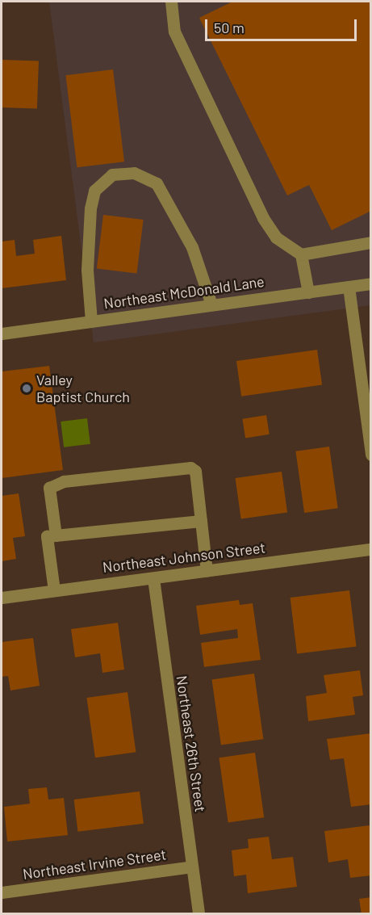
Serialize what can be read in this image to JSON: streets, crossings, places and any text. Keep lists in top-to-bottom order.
{
  "streets": {
    "street": [
      "Northeast McDonald Lane",
      "Northeast Johnson Street",
      "Northeast 26th Street",
      "Northeast Irvine Street"
    ]
  },
  "crossings": [
    ["Northeast Johnson Street", "Northeast 26th Street"],
    ["Northeast 26th Street", "Northeast Irvine Street"]
  ],
  "places": ["Valley Baptist Church"],
  "scale_bar": "50 m"
}
